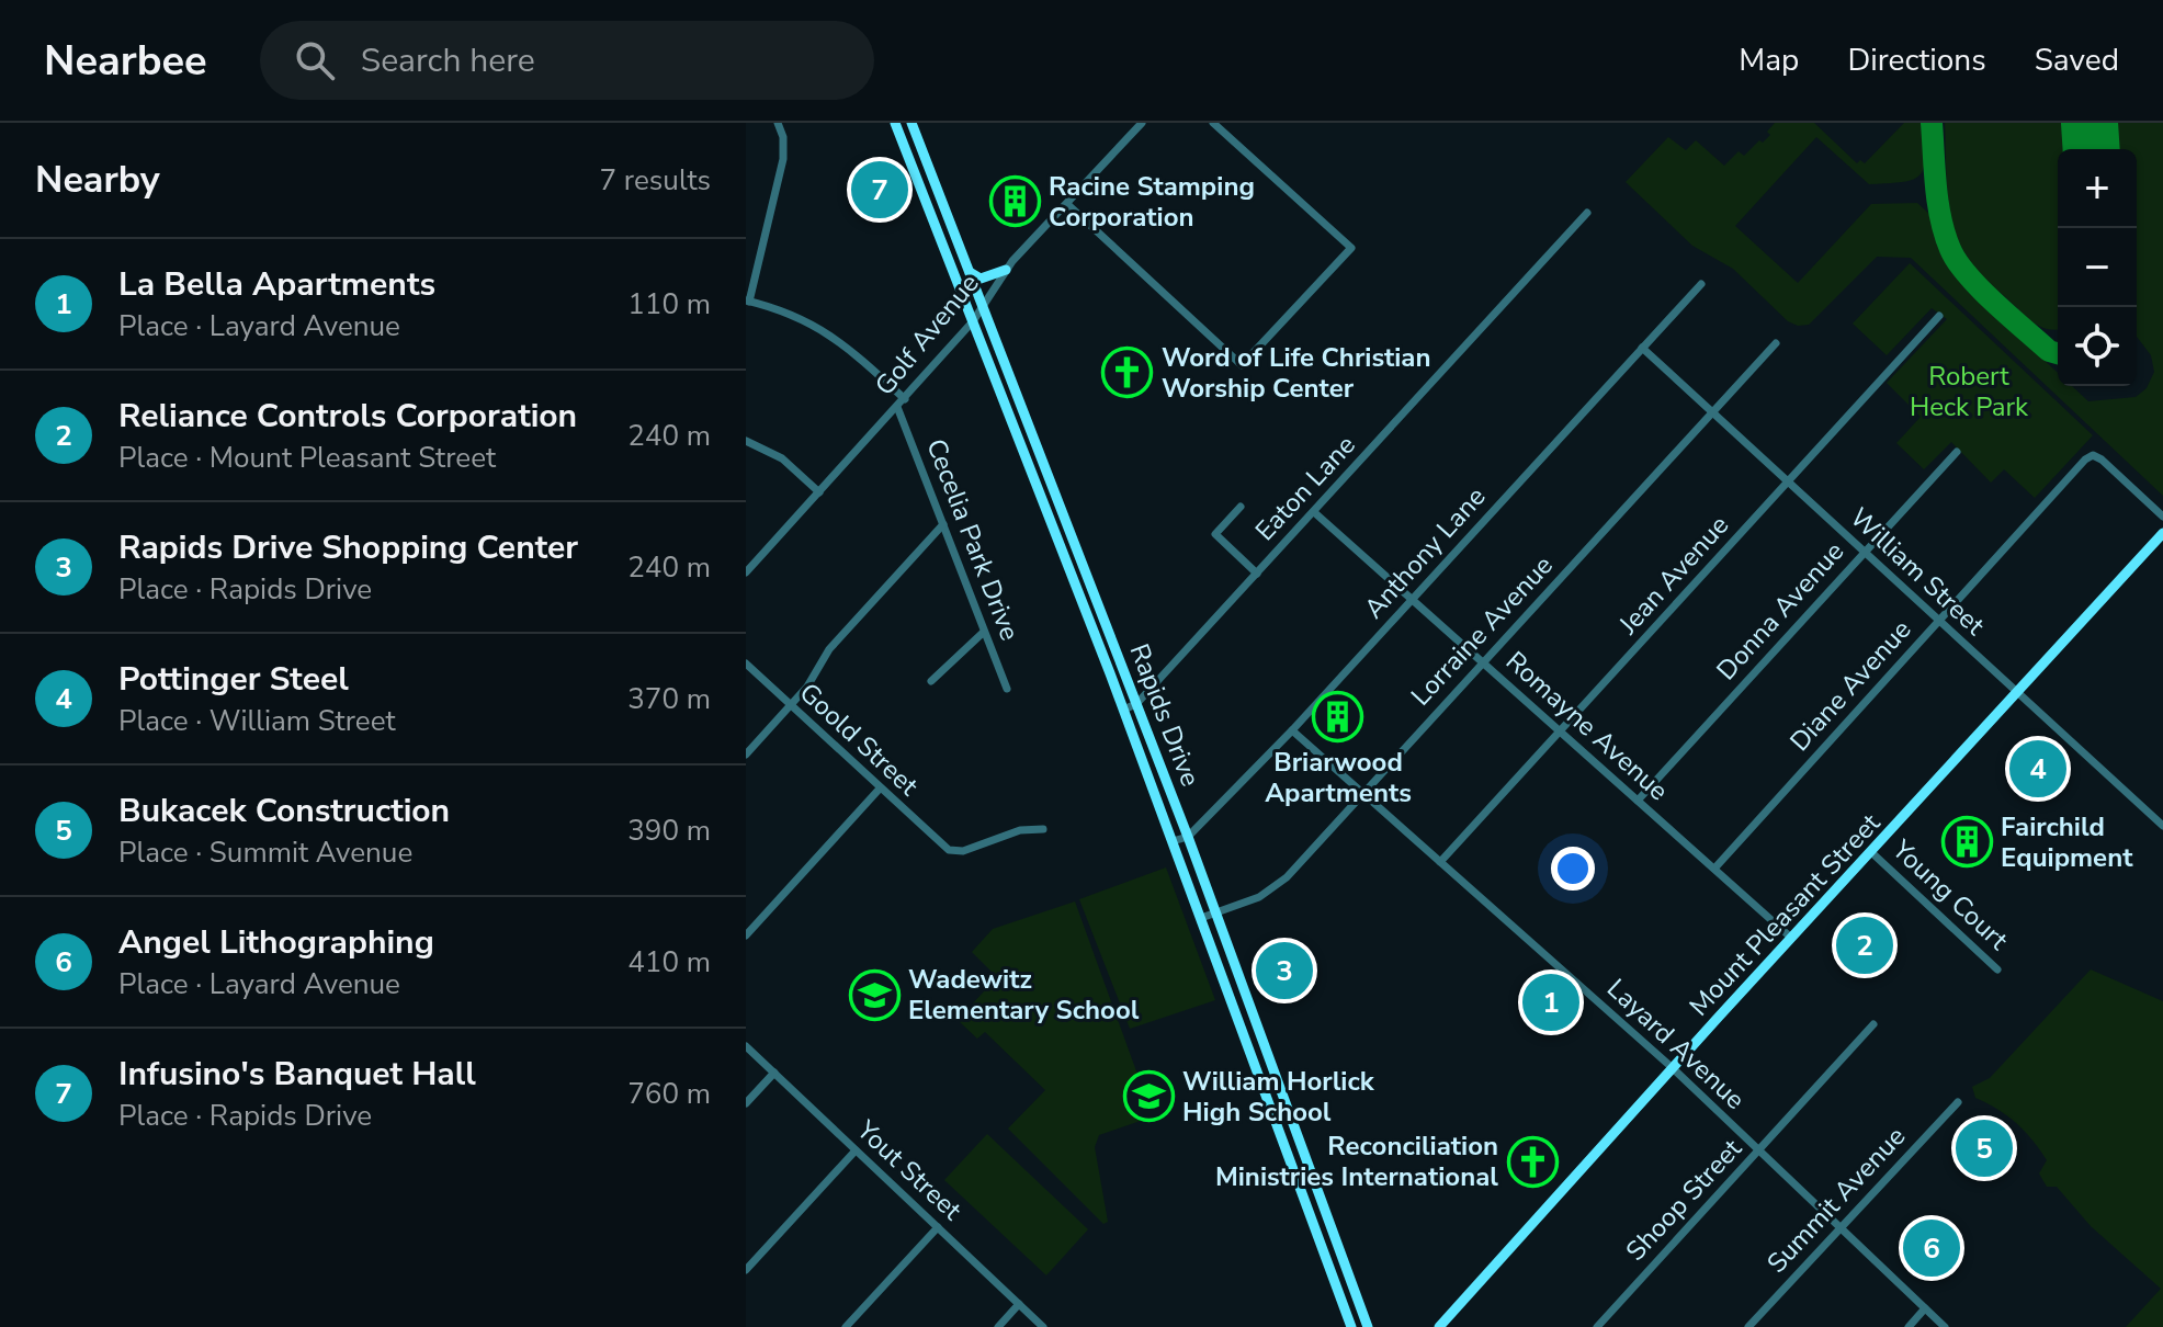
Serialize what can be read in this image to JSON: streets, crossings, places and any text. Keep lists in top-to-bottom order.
{
  "streets": {
    "street": [
      "Golf Avenue",
      "Eaton Lane",
      "Cecelia Park Drive",
      "Anthony Lane",
      "William Street",
      "Jean Avenue",
      "Donna Avenue",
      "Lorraine Avenue",
      "Diane Avenue",
      "Rapids Drive",
      "Romayne Avenue",
      "Goold Street",
      "Young Court",
      "Mount Pleasant Street",
      "Layard Avenue",
      "Yout Street",
      "Shoop Street",
      "Summit Avenue"
    ]
  },
  "crossings": [
    ["Golf Avenue", "Cecelia Park Drive"],
    ["Golf Avenue", "Rapids Drive"],
    ["Eaton Lane", "Rapids Drive"],
    ["Eaton Lane", "Romayne Avenue"],
    ["Anthony Lane", "William Street"],
    ["Anthony Lane", "Rapids Drive"],
    ["Anthony Lane", "Romayne Avenue"],
    ["Anthony Lane", "Layard Avenue"],
    ["William Street", "Jean Avenue"],
    ["William Street", "Donna Avenue"],
    ["William Street", "Lorraine Avenue"],
    ["William Street", "Diane Avenue"],
    ["William Street", "Mount Pleasant Street"],
    ["Jean Avenue", "Romayne Avenue"],
    ["Jean Avenue", "Layard Avenue"],
    ["Donna Avenue", "Romayne Avenue"],
    ["Lorraine Avenue", "Rapids Drive"],
    ["Lorraine Avenue", "Romayne Avenue"],
    ["Lorraine Avenue", "Layard Avenue"],
    ["Diane Avenue", "Romayne Avenue"],
    ["Romayne Avenue", "Mount Pleasant Street"],
    ["Young Court", "Mount Pleasant Street"],
    ["Mount Pleasant Street", "Layard Avenue"],
    ["Layard Avenue", "Shoop Street"],
    ["Layard Avenue", "Summit Avenue"]
  ],
  "parks": ["Robert Heck Park"],
  "places": {
    "building": ["Racine Stamping Corporation", "Briarwood Apartments", "Fairchild Equipment"],
    "church": ["Word of Life Christian Worship Center", "Reconciliation Ministries International"],
    "school or university": ["Wadewitz Elementary School", "William Horlick High School"]
  },
  "page": {
    "header": "Nearbee",
    "search": "Search here",
    "nav": ["Map", "Directions", "Saved"],
    "heading": ["Nearby", "7 results"],
    "map_buttons": ["+", "−"],
    "pins": [
      "7",
      "4",
      "2",
      "3",
      "1",
      "5",
      "6"
    ],
    "list": [
      {
        "mark": "1",
        "name": "La Bella Apartments",
        "note": "Place · Layard Avenue",
        "value": "110 m"
      },
      {
        "mark": "2",
        "name": "Reliance Controls Corporation",
        "note": "Place · Mount Pleasant Street",
        "value": "240 m"
      },
      {
        "mark": "3",
        "name": "Rapids Drive Shopping Center",
        "note": "Place · Rapids Drive",
        "value": "240 m"
      },
      {
        "mark": "4",
        "name": "Pottinger Steel",
        "note": "Place · William Street",
        "value": "370 m"
      },
      {
        "mark": "5",
        "name": "Bukacek Construction",
        "note": "Place · Summit Avenue",
        "value": "390 m"
      },
      {
        "mark": "6",
        "name": "Angel Lithographing",
        "note": "Place · Layard Avenue",
        "value": "410 m"
      },
      {
        "mark": "7",
        "name": "Infusino's Banquet Hall",
        "note": "Place · Rapids Drive",
        "value": "760 m"
      }
    ]
  }
}
